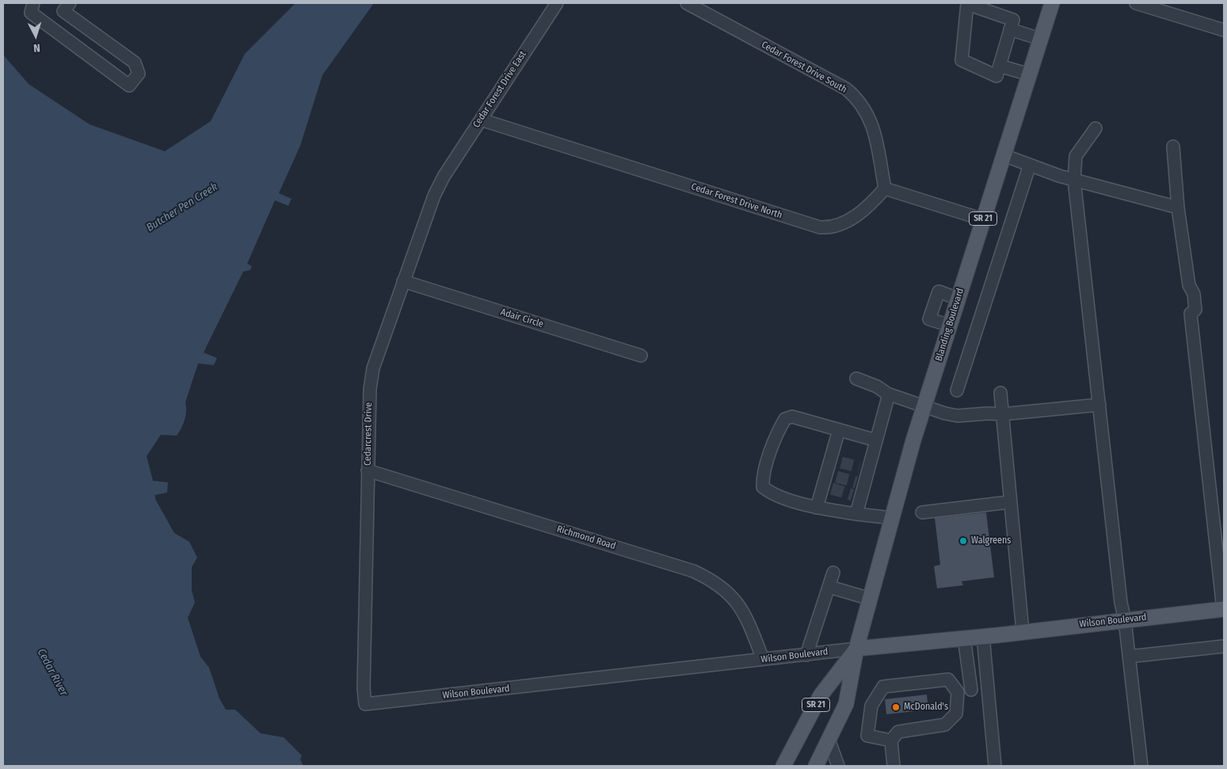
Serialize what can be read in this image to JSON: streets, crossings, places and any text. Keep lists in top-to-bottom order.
{
  "streets": {
    "main road": ["SR 21", "Blanding Boulevard", "Wilson Boulevard"],
    "street": [
      "Cedar Forest Drive South",
      "Cedar Forest Drive East",
      "Cedar Forest Drive North",
      "Adair Circle",
      "Cedarcrest Drive",
      "Richmond Road"
    ]
  },
  "crossings": [
    ["Cedar Forest Drive South", "Cedar Forest Drive North"],
    ["Cedar Forest Drive East", "Cedar Forest Drive North"],
    ["Cedar Forest Drive East", "Cedarcrest Drive"],
    ["Adair Circle", "Cedarcrest Drive"],
    ["Blanding Boulevard", "Wilson Boulevard"],
    ["Cedarcrest Drive", "Richmond Road"],
    ["Cedarcrest Drive", "Wilson Boulevard"],
    ["Richmond Road", "Wilson Boulevard"]
  ],
  "water": ["Butcher Pen Creek", "Cedar River"],
  "places": ["Walgreens", "McDonald's"],
  "north": "bottom"
}
